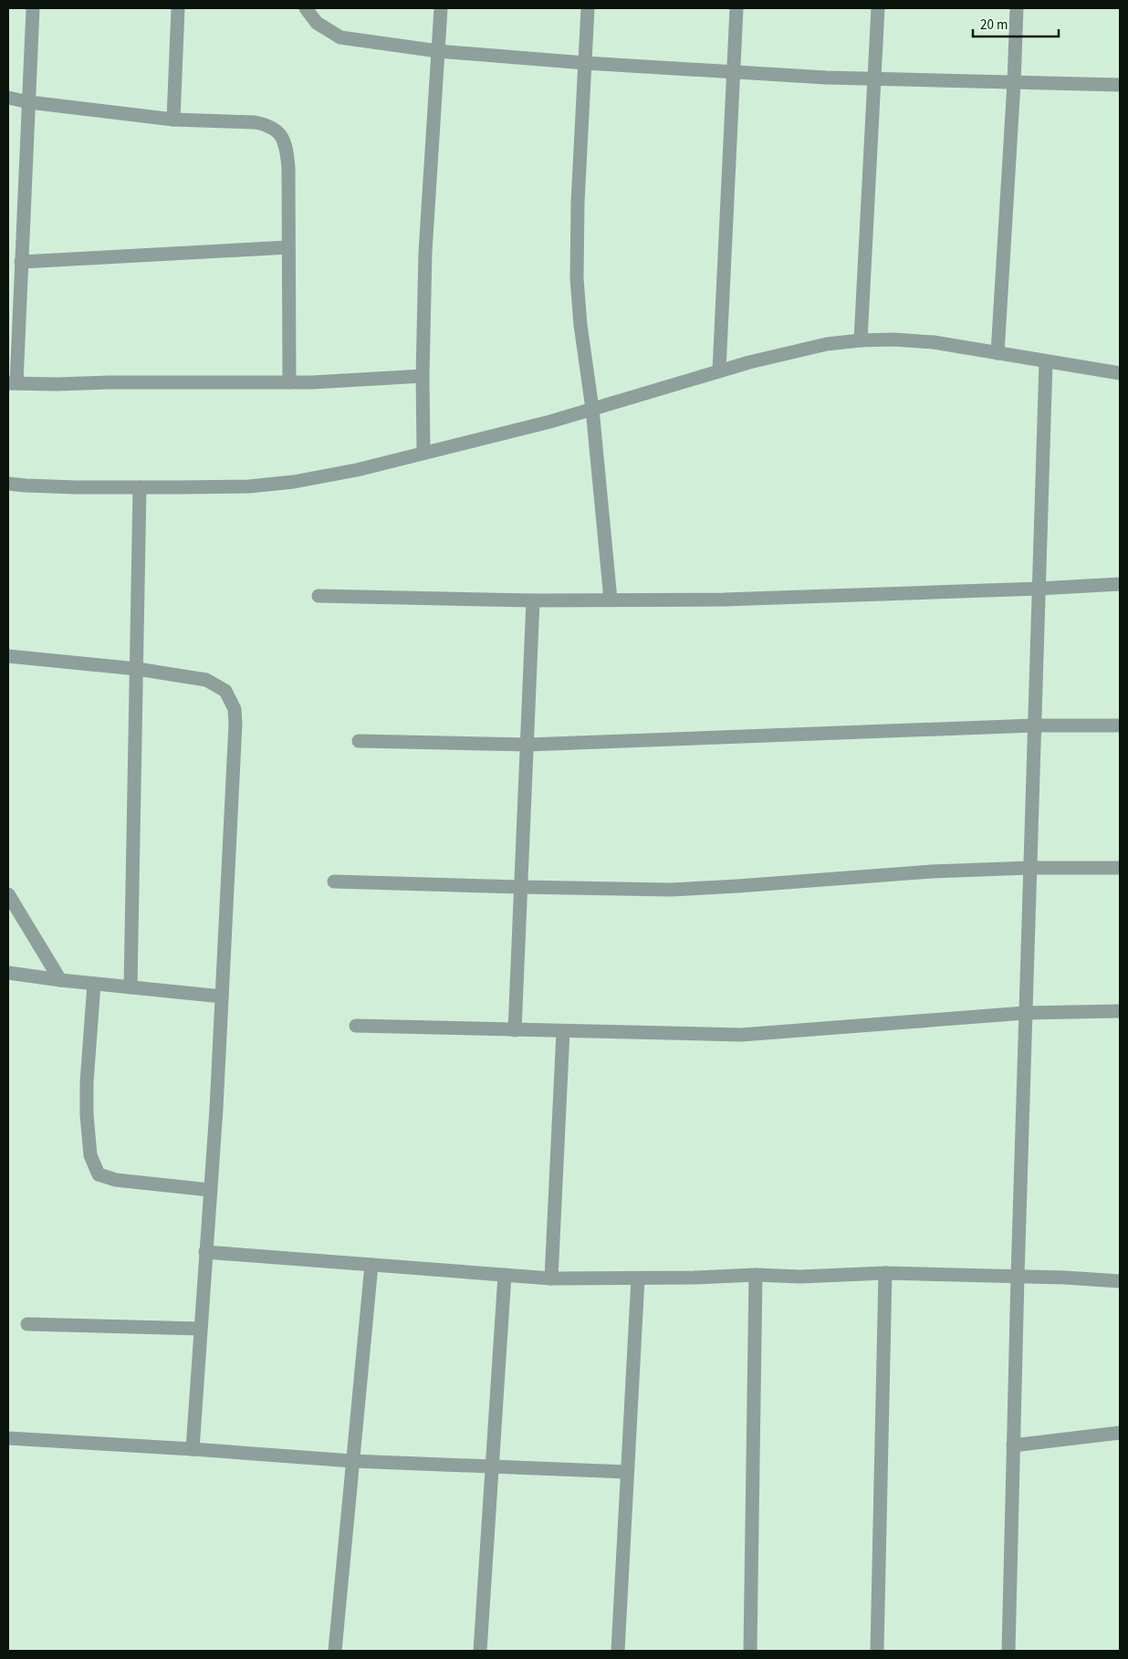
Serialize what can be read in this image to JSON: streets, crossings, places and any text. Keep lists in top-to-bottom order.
{
  "scale_bar": "20 m"
}
